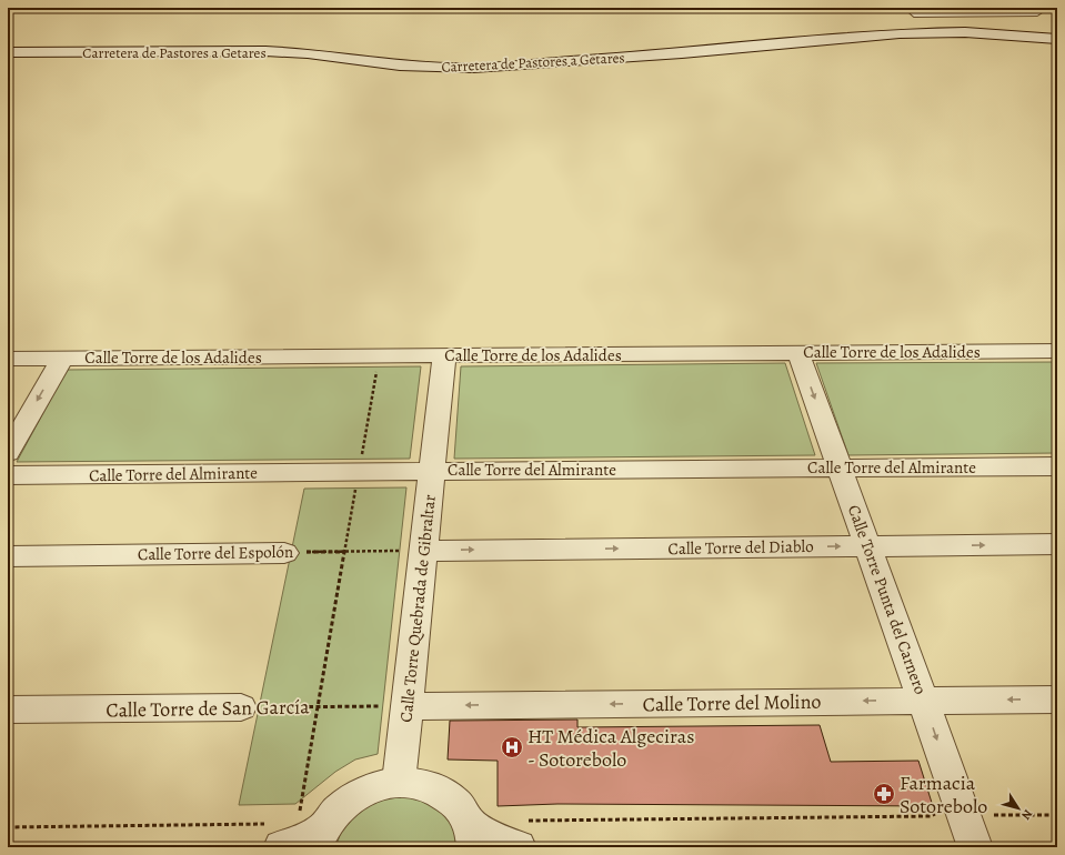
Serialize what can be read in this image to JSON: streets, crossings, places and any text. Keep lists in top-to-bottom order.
{
  "streets": {
    "street": [
      "Carretera de Pastores a Getares",
      "Calle Torre de los Adalides",
      "Calle Torre del Almirante",
      "Calle Torre del Diablo",
      "Calle Torre del Espolón",
      "Calle Torre Punta del Carnero",
      "Calle Torre Quebrada de Gibraltar",
      "Calle Torre del Molino",
      "Calle Torre de San García"
    ]
  },
  "crossings": [
    ["Calle Torre de los Adalides", "Calle Torre Punta del Carnero"],
    ["Calle Torre de los Adalides", "Calle Torre Quebrada de Gibraltar"],
    ["Calle Torre del Almirante", "Calle Torre Punta del Carnero"],
    ["Calle Torre del Almirante", "Calle Torre Quebrada de Gibraltar"],
    ["Calle Torre del Diablo", "Calle Torre del Espolón"],
    ["Calle Torre del Diablo", "Calle Torre Punta del Carnero"],
    ["Calle Torre del Diablo", "Calle Torre Quebrada de Gibraltar"],
    ["Calle Torre del Espolón", "Calle Torre Quebrada de Gibraltar"],
    ["Calle Torre Punta del Carnero", "Calle Torre del Molino"],
    ["Calle Torre Quebrada de Gibraltar", "Calle Torre del Molino"],
    ["Calle Torre Quebrada de Gibraltar", "Calle Torre de San García"],
    ["Calle Torre del Molino", "Calle Torre de San García"]
  ],
  "one_way": ["Calle Torre del Diablo", "Calle Torre Punta del Carnero", "Calle Torre del Molino"],
  "places": {
    "hospital": ["HT Médica Algeciras - Sotorebolo"],
    "pharmacy": ["Farmacia Sotorebolo"]
  },
  "north": "bottom right"
}
